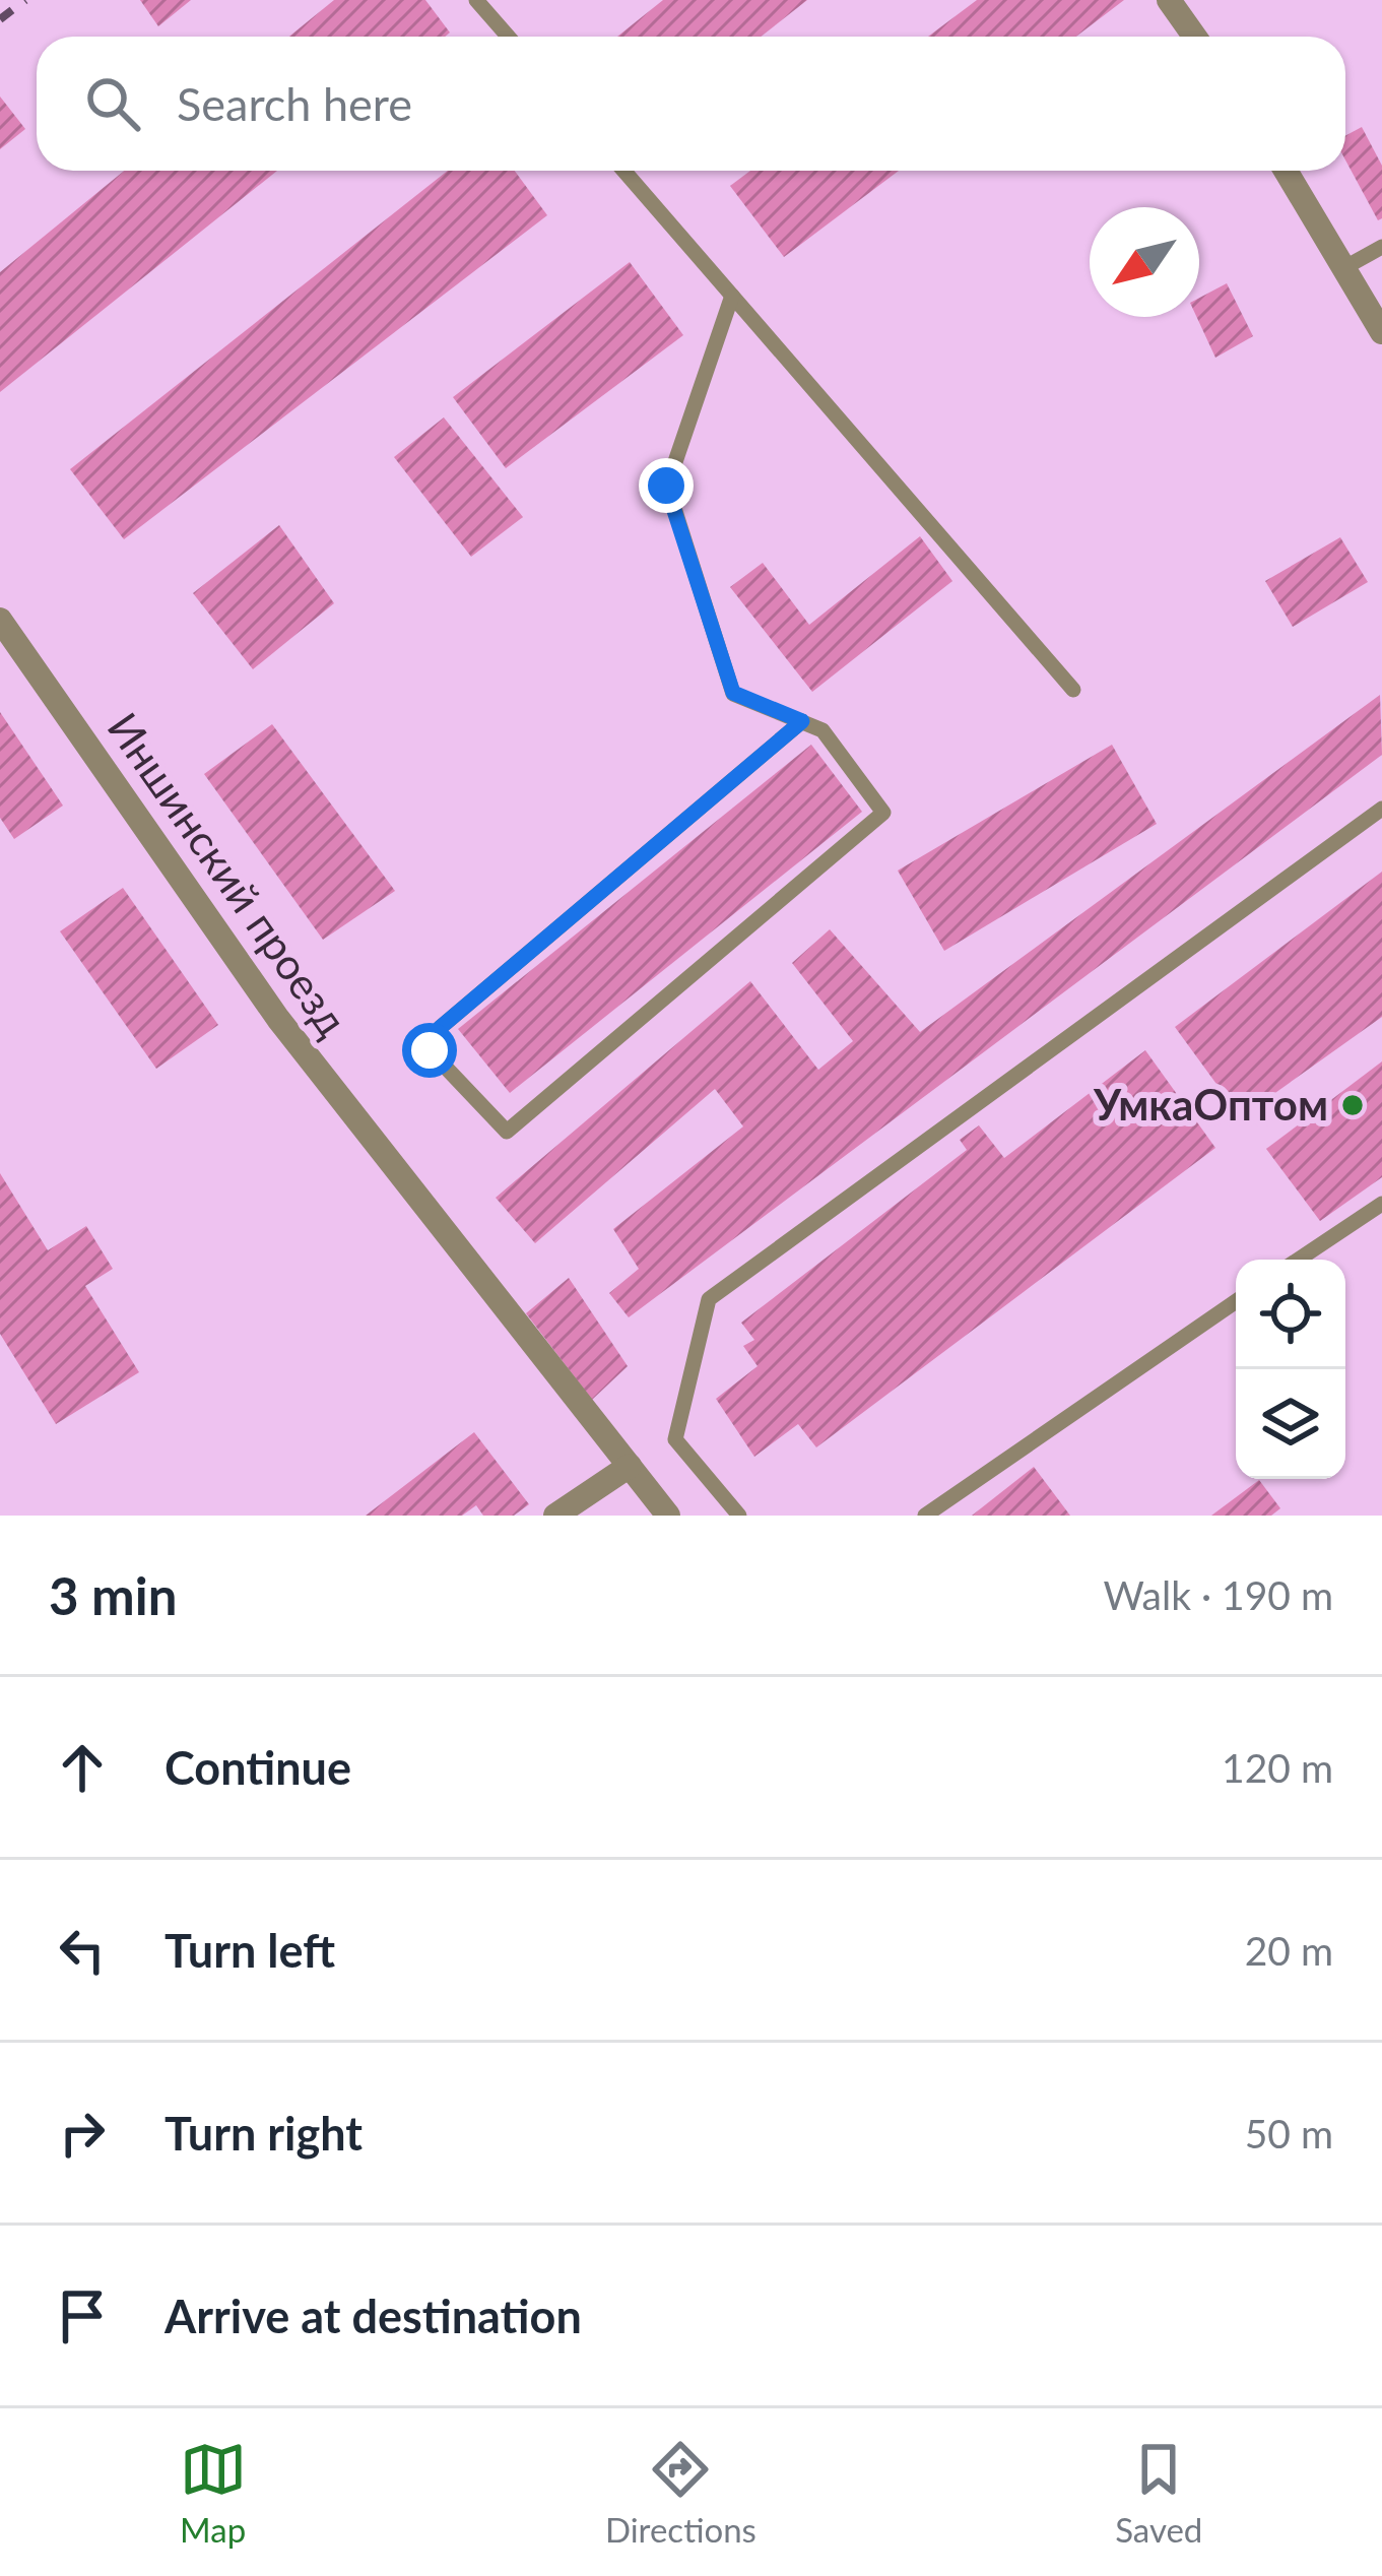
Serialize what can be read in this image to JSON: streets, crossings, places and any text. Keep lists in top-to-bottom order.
{
  "streets": {
    "street": ["Иншинский проезд"]
  },
  "places": ["УмкаОптом"],
  "north": "bottom left",
  "page": {
    "search": "Search here",
    "heading": ["3 min", "Walk · 190 m"],
    "list": [
      ["Continue", "120 m"],
      ["Turn left", "20 m"],
      ["Turn right", "50 m"],
      "Arrive at destination"
    ],
    "nav": ["Map", "Directions", "Saved"]
  }
}
